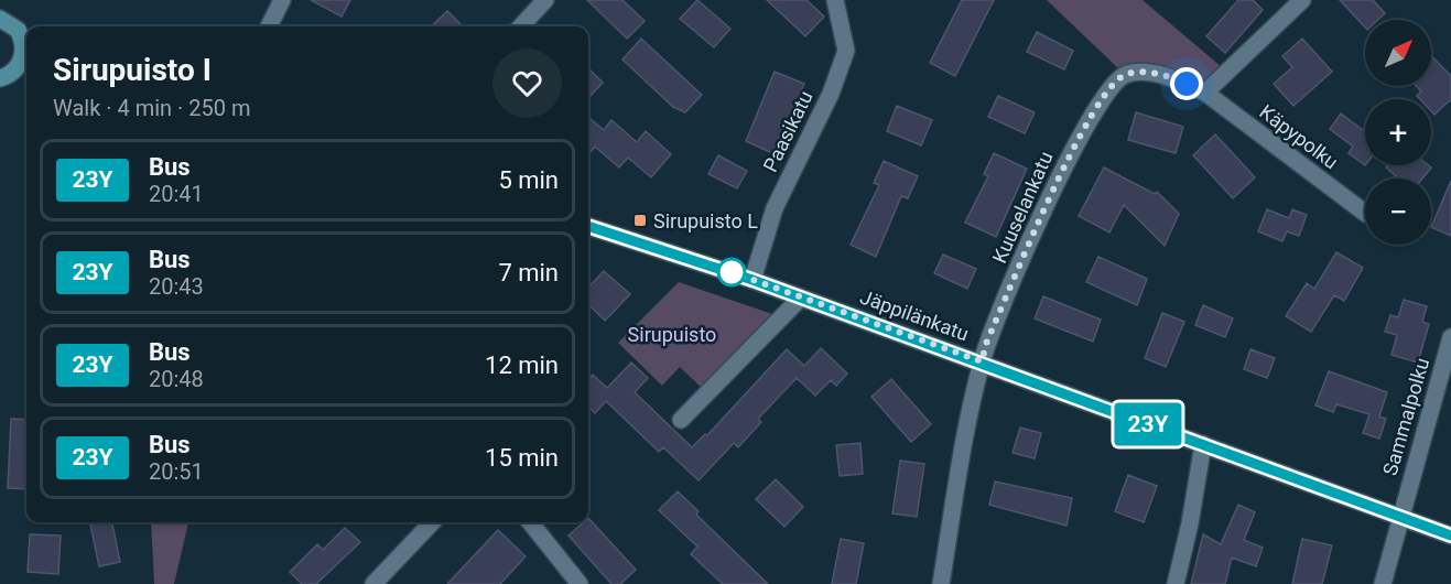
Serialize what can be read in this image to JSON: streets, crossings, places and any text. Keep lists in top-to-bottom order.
{
  "streets": {
    "street": [
      "Paasikatu",
      "Käpypolku",
      "Kuuselankatu",
      "Jäppilänkatu",
      "Sammalpolku"
    ]
  },
  "crossings": [
    ["Paasikatu", "Jäppilänkatu"],
    ["Käpypolku", "Kuuselankatu"],
    ["Kuuselankatu", "Jäppilänkatu"],
    ["Jäppilänkatu", "Sammalpolku"]
  ],
  "parks": ["Sirupuisto"],
  "places": {
    "transit": ["Sirupuisto L"]
  },
  "lines": ["bus line 23Y"],
  "north": "top right",
  "page": {
    "on_map": "23Y",
    "map_buttons": ["+", "−"],
    "heading": ["Sirupuisto I", "Walk · 4 min · 250 m"],
    "list": [
      {
        "mark": "23Y",
        "name": "Bus",
        "note": "20:41",
        "value": "5 min"
      },
      {
        "mark": "23Y",
        "name": "Bus",
        "note": "20:43",
        "value": "7 min"
      },
      {
        "mark": "23Y",
        "name": "Bus",
        "note": "20:48",
        "value": "12 min"
      },
      {
        "mark": "23Y",
        "name": "Bus",
        "note": "20:51",
        "value": "15 min"
      }
    ]
  }
}
